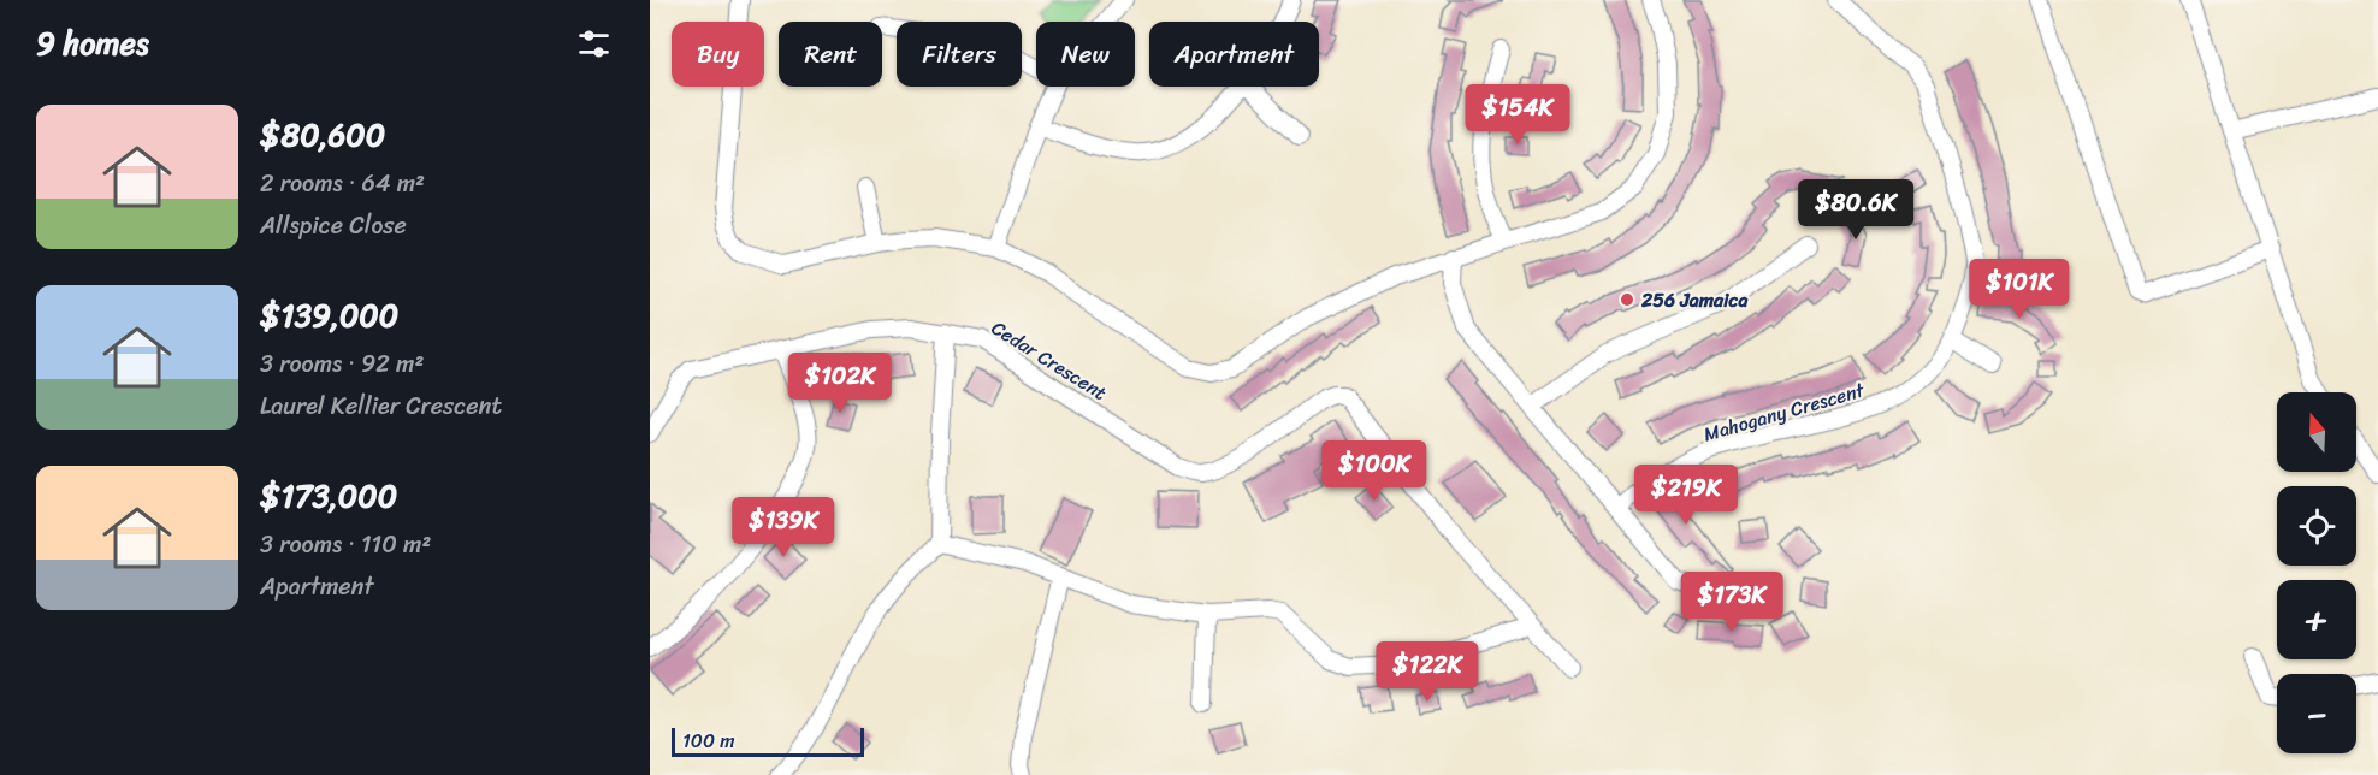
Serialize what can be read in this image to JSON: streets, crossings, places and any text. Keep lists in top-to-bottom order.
{
  "streets": {
    "street": ["Cedar Crescent", "Mahogany Crescent"]
  },
  "places": ["256 Jamaica"],
  "scale_bar": "100 m",
  "north": "top",
  "page": {
    "heading": "9 homes",
    "chip": [
      "Buy",
      "Rent",
      "Filters",
      "New",
      "Apartment"
    ],
    "price": [
      "$154K",
      "$80.6K",
      "$101K",
      "$102K",
      "$100K",
      "$219K",
      "$139K",
      "$173K",
      "$122K"
    ],
    "list": [
      {
        "name": "$80,600",
        "note": "2 rooms · 64 m² · Allspice Close"
      },
      {
        "name": "$139,000",
        "note": "3 rooms · 92 m² · Laurel Kellier Crescent"
      },
      {
        "name": "$173,000",
        "note": "3 rooms · 110 m² · Apartment"
      }
    ],
    "map_buttons": ["+", "−"],
    "scale": "100 m"
  }
}
